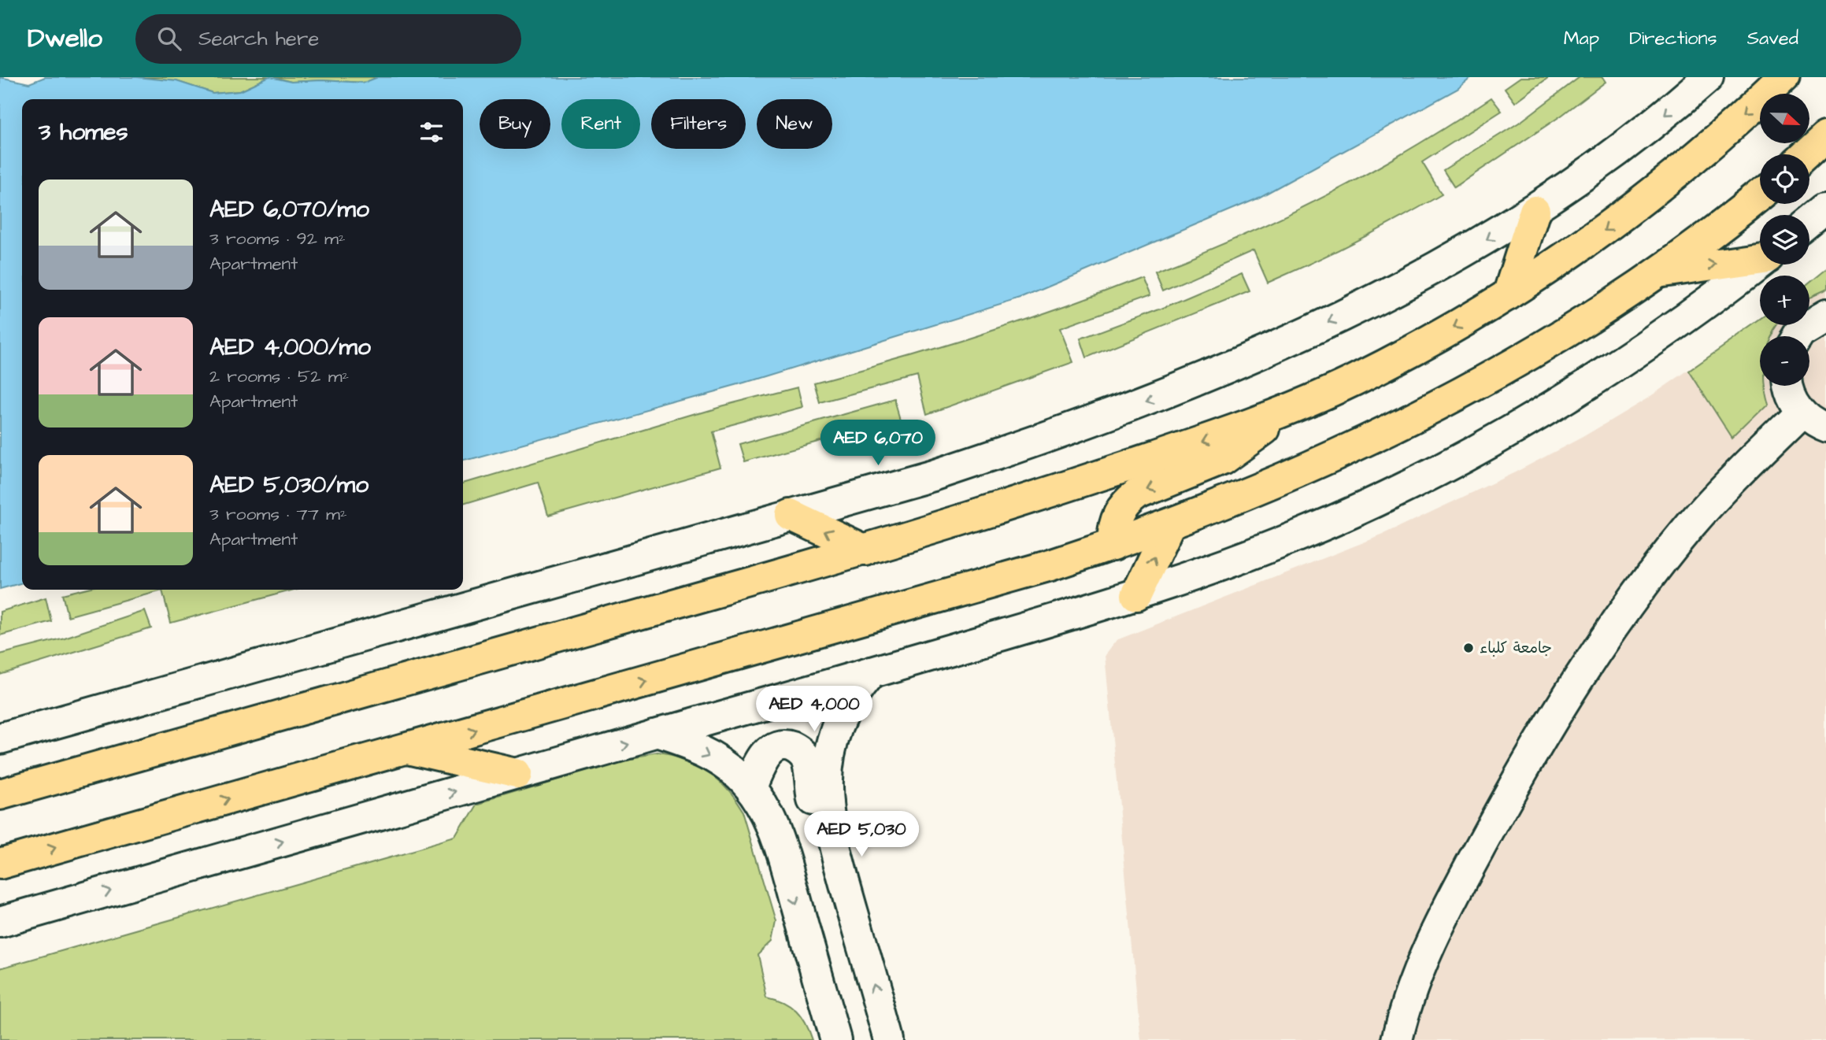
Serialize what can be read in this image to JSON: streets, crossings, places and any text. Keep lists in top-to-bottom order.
{
  "places": ["جامعة كلباء"],
  "north": "right",
  "page": {
    "header": "Dwello",
    "search": "Search here",
    "nav": ["Map", "Directions", "Saved"],
    "map_buttons": ["+", "−"],
    "chip": [
      "Buy",
      "Rent",
      "Filters",
      "New"
    ],
    "heading": "3 homes",
    "list": [
      {
        "name": "AED 6,070/mo",
        "note": "3 rooms · 92 m² · Apartment"
      },
      {
        "name": "AED 4,000/mo",
        "note": "2 rooms · 52 m² · Apartment"
      },
      {
        "name": "AED 5,030/mo",
        "note": "3 rooms · 77 m² · Apartment"
      }
    ],
    "price": ["AED 6,070", "AED 4,000", "AED 5,030"]
  }
}
